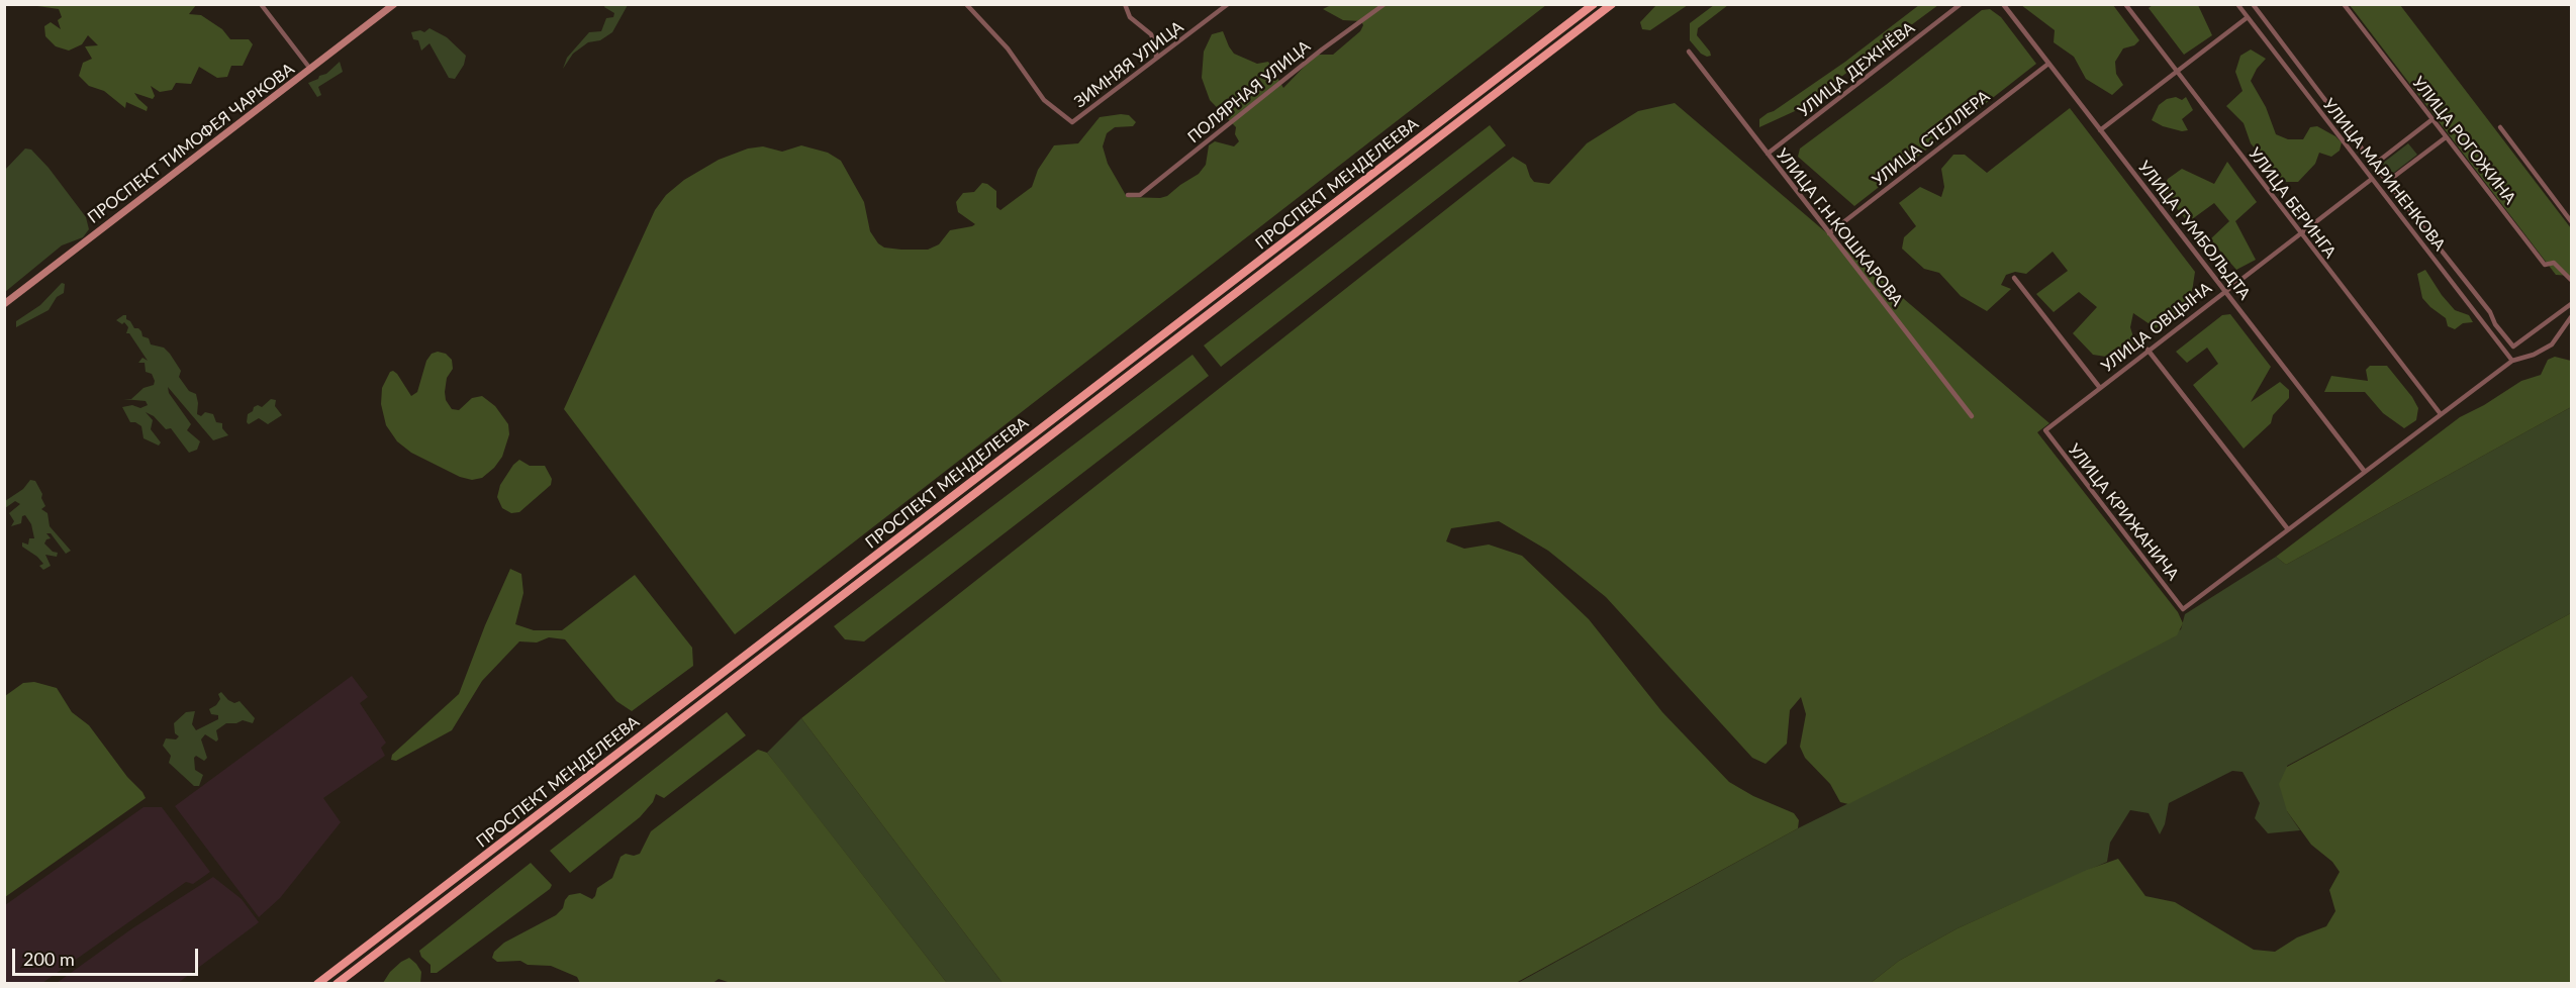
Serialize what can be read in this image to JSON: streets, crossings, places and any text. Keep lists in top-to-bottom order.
{
  "streets": {
    "main road": ["ПРОСПЕКТ ТИМОФЕЯ ЧАРКОВА", "ПРОСПЕКТ МЕНДЕЛЕЕВА"],
    "street": [
      "ЗИМНЯЯ УЛИЦА",
      "УЛИЦА ДЕЖНЁВА",
      "ПОЛЯРНАЯ УЛИЦА",
      "УЛИЦА СТЕЛЛЕРА",
      "УЛИЦА РОГОЖИНА",
      "УЛИЦА МАРИНЕНКОВА",
      "УЛИЦА БЕРИНГА",
      "УЛИЦА Г.Н.КОШКАРОВА",
      "УЛИЦА ГУМБОЛЬДТА",
      "УЛИЦА ОВЦЫНА",
      "УЛИЦА КРИЖАНИЧА"
    ]
  },
  "crossings": [
    ["УЛИЦА ДЕЖНЁВА", "УЛИЦА Г.Н.КОШКАРОВА"],
    ["УЛИЦА СТЕЛЛЕРА", "УЛИЦА Г.Н.КОШКАРОВА"],
    ["УЛИЦА СТЕЛЛЕРА", "УЛИЦА ГУМБОЛЬДТА"],
    ["УЛИЦА МАРИНЕНКОВА", "УЛИЦА ОВЦЫНА"],
    ["УЛИЦА БЕРИНГА", "УЛИЦА ОВЦЫНА"],
    ["УЛИЦА ГУМБОЛЬДТА", "УЛИЦА ОВЦЫНА"],
    ["УЛИЦА ОВЦЫНА", "УЛИЦА КРИЖАНИЧА"]
  ],
  "scale_bar": "200 m"
}
